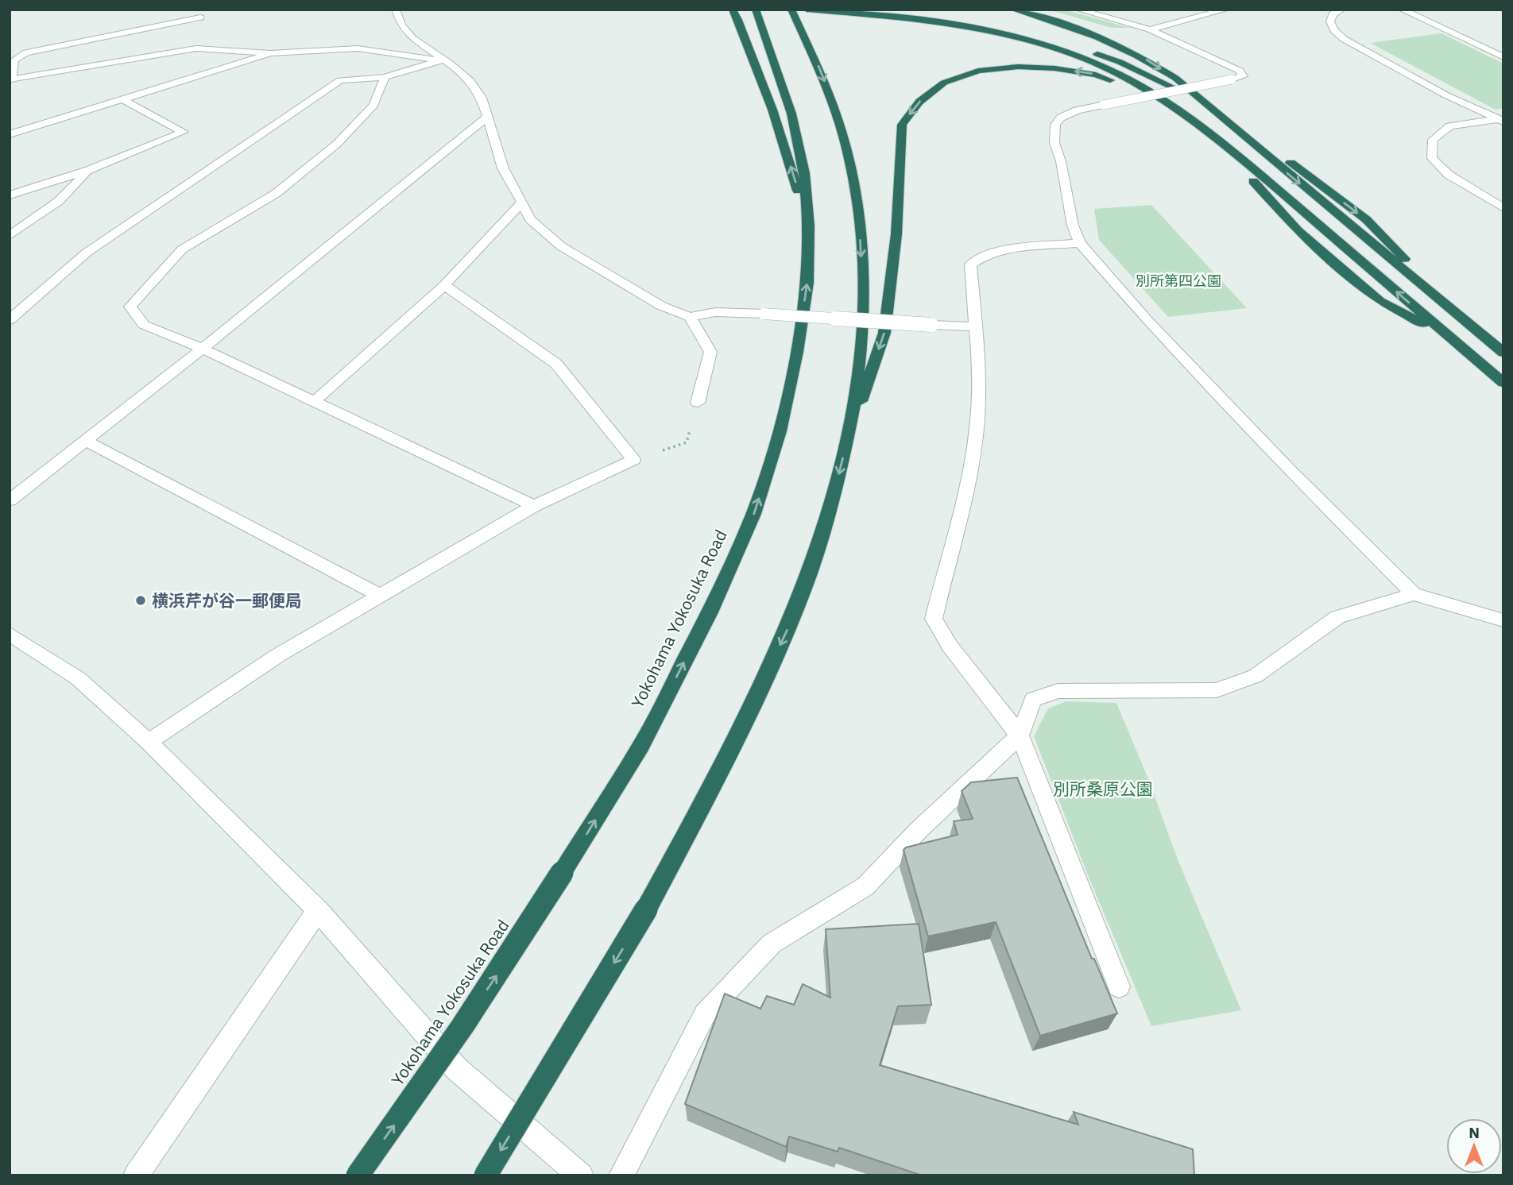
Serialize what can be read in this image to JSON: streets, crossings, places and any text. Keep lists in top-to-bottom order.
{
  "streets": {
    "highway": ["Yokohama Yokosuka Road"]
  },
  "parks": ["別所第四公園", "別所桑原公園"],
  "places": ["横浜芹が谷一郵便局"],
  "north": "top"
}
